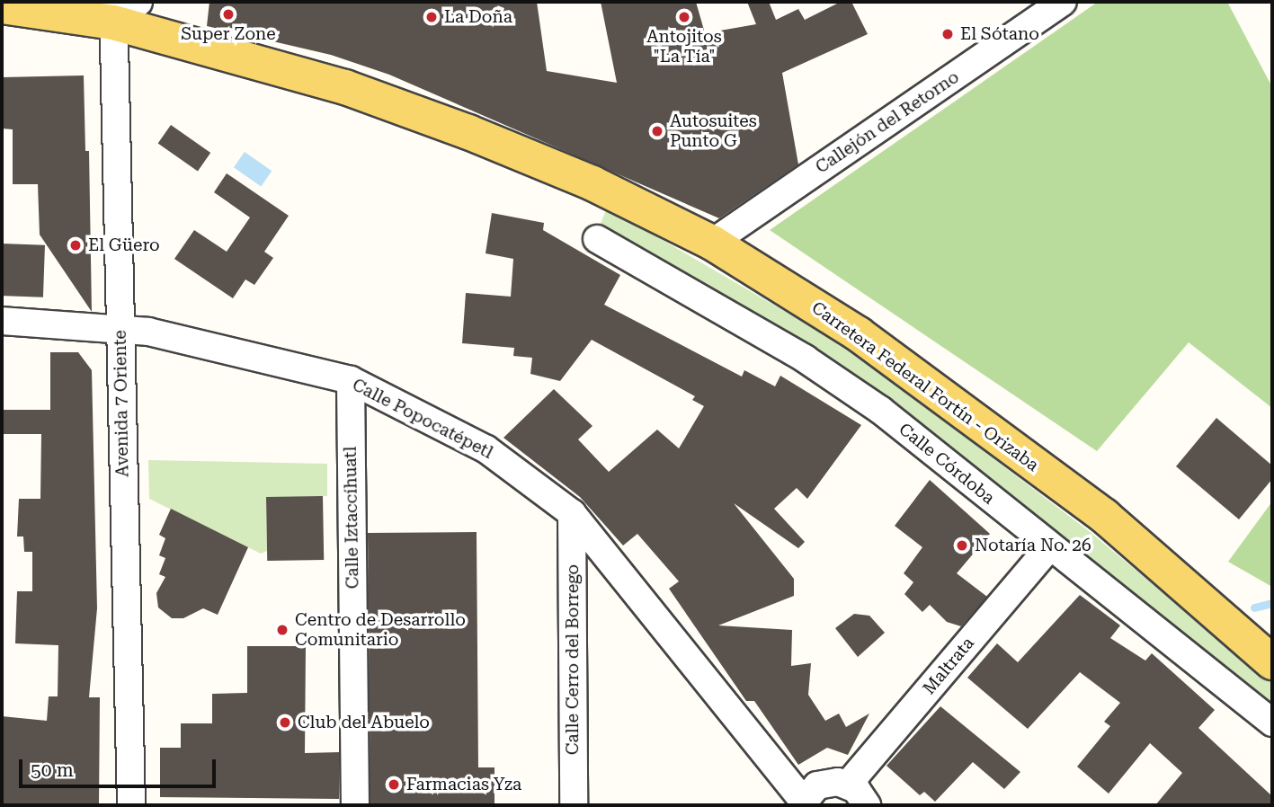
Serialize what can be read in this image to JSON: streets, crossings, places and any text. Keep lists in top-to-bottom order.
{
  "streets": {
    "main road": ["Carretera Federal Fortín - Orizaba"],
    "street": [
      "Callejón del Retorno",
      "Avenida 7 Oriente",
      "Calle Popocatépetl",
      "Calle Córdoba",
      "Calle Iztaccíhuatl",
      "Calle Cerro del Borrego",
      "Maltrata"
    ]
  },
  "crossings": [
    ["Callejón del Retorno", "Carretera Federal Fortín - Orizaba"],
    ["Carretera Federal Fortín - Orizaba", "Avenida 7 Oriente"],
    ["Avenida 7 Oriente", "Calle Popocatépetl"],
    ["Calle Popocatépetl", "Calle Iztaccíhuatl"],
    ["Calle Popocatépetl", "Calle Cerro del Borrego"],
    ["Calle Córdoba", "Maltrata"]
  ],
  "places": [
    "Super Zone",
    "La Doña",
    "Antojitos \"La Tía\"",
    "El Sótano",
    "Autosuites Punto G",
    "El Güero",
    "Notaría No. 26",
    "Centro de Desarrollo Comunitario",
    "Club del Abuelo",
    "Farmacias Yza"
  ],
  "scale_bar": "50 m"
}
